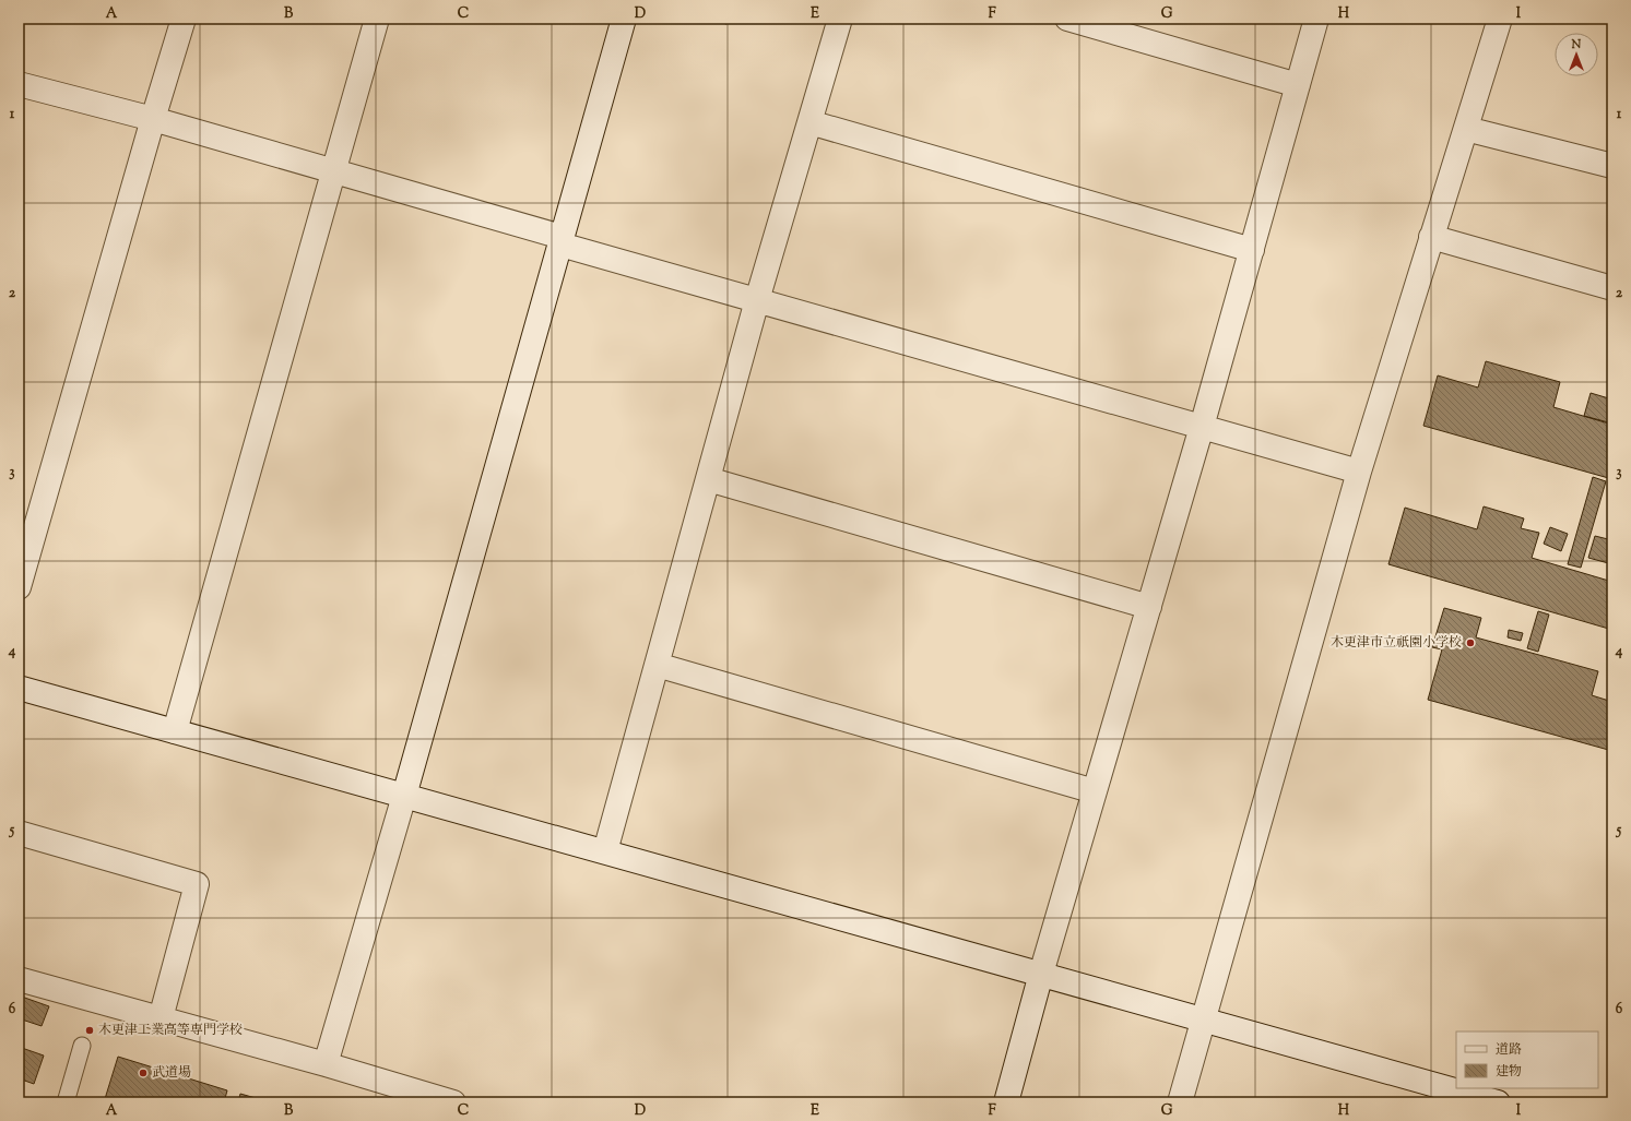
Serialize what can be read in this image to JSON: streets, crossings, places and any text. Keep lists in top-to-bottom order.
{
  "places": ["木更津市立祇園小学校", "木更津工業高等専門学校", "武道場"],
  "legend": ["道路", "建物"],
  "north": "top",
  "grid": {
    "columns": [
      "A",
      "B",
      "C",
      "D",
      "E",
      "F",
      "G",
      "H",
      "I"
    ],
    "rows": [
      "1",
      "2",
      "3",
      "4",
      "5",
      "6"
    ]
  }
}
